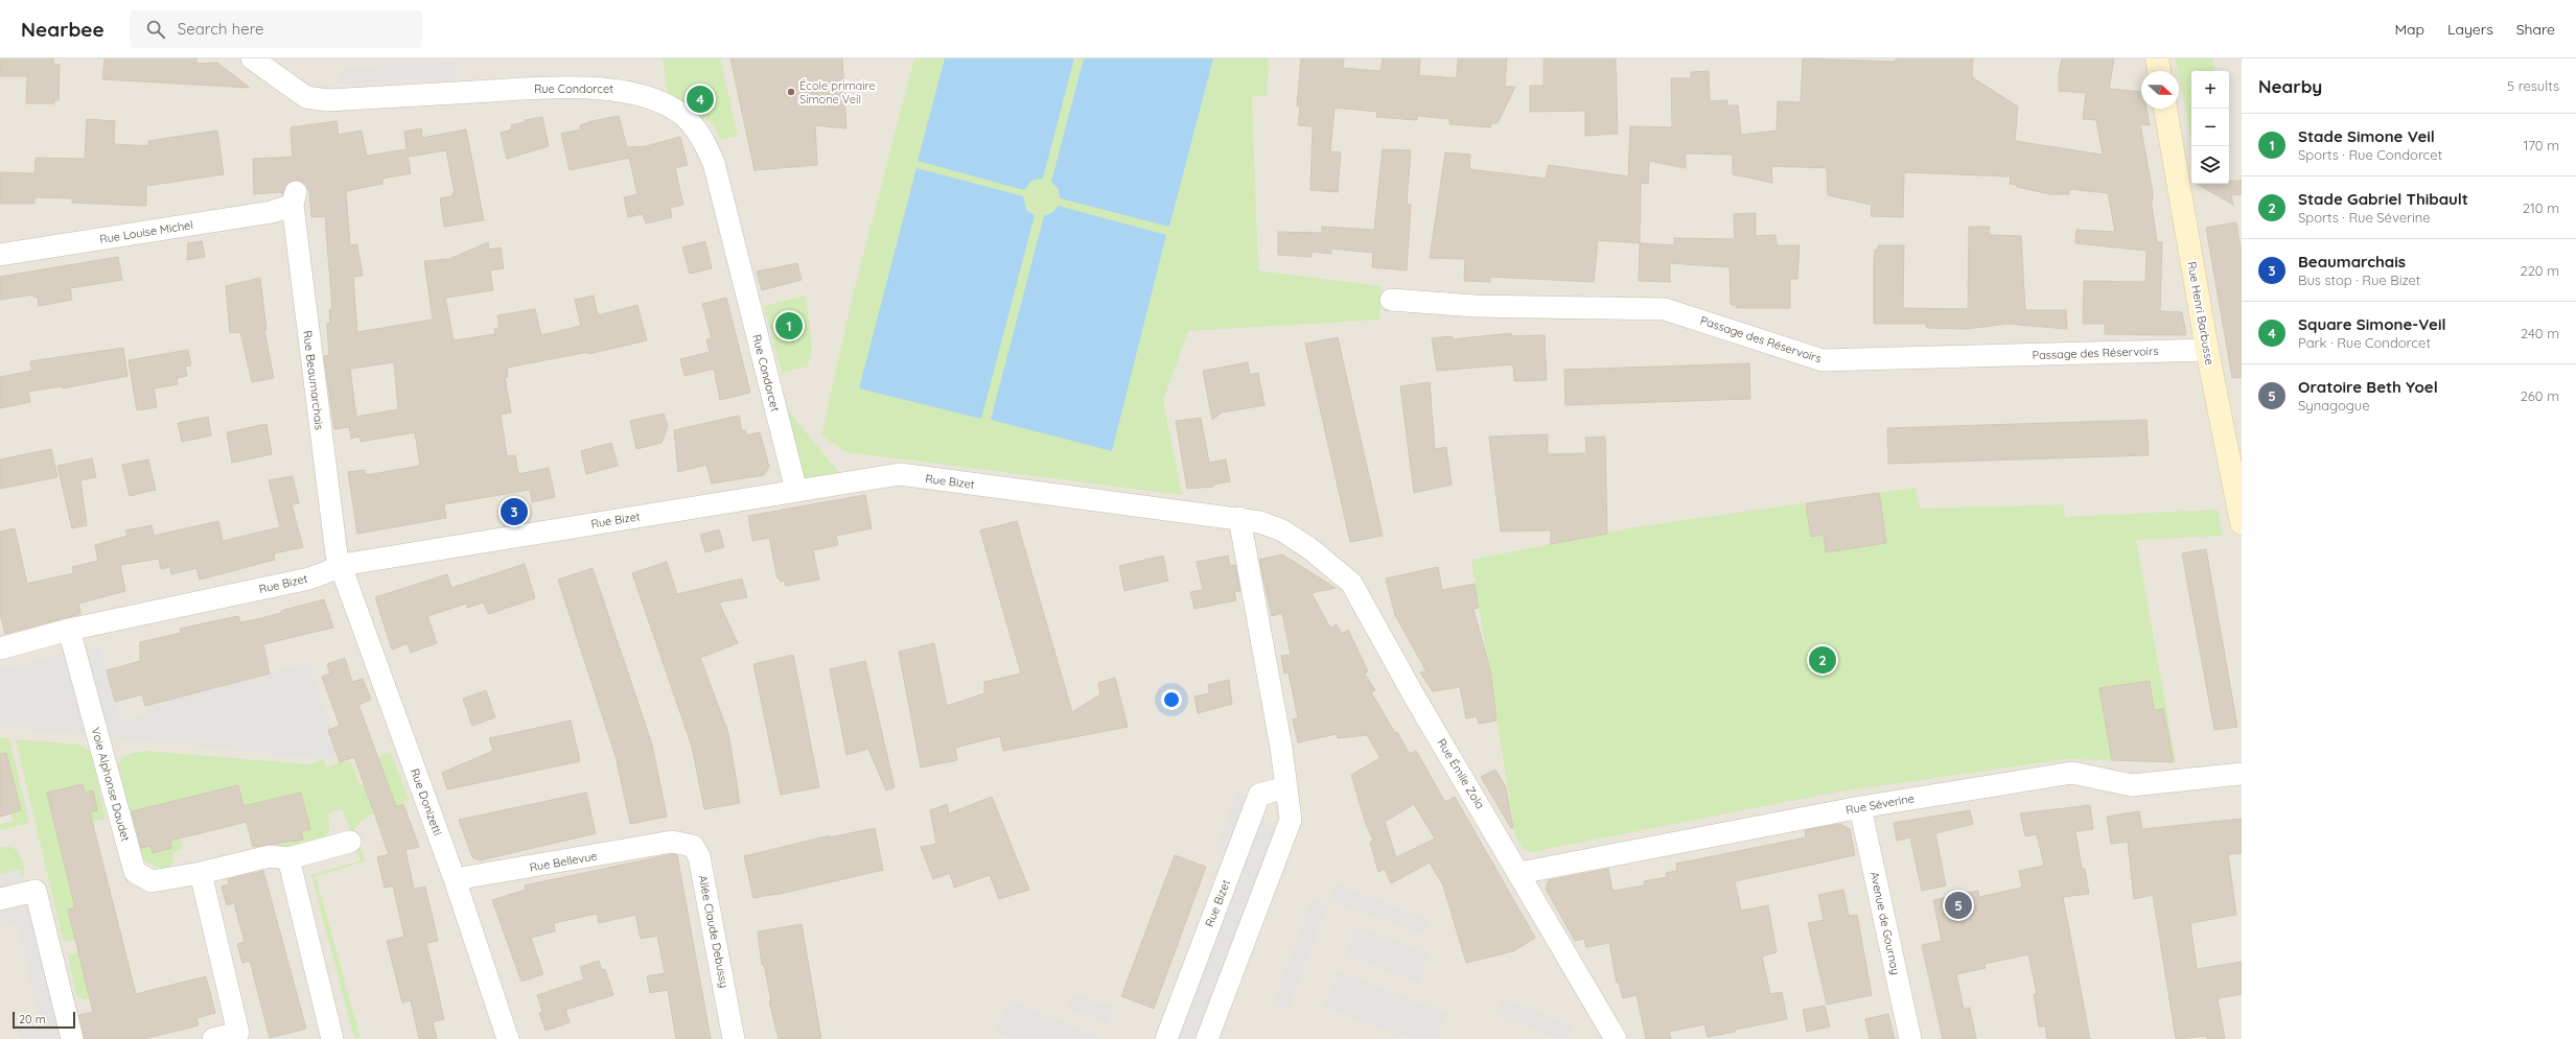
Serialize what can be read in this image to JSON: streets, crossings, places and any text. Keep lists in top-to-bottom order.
{
  "streets": {
    "main road": ["Rue Henri Barbusse"],
    "street": [
      "Rue Condorcet",
      "Rue Louise Michel",
      "Passage des Réservoirs",
      "Rue Beaumarchais",
      "Rue Bizet",
      "Rue Émile Zola",
      "Voie Alphonse Daudet",
      "Rue Donizetti",
      "Rue Séverine",
      "Rue Bellevue",
      "Avenue de Gournay",
      "Allée Claude Debussy"
    ]
  },
  "crossings": [
    ["Rue Condorcet", "Rue Bizet"],
    ["Rue Louise Michel", "Rue Beaumarchais"],
    ["Rue Henri Barbusse", "Passage des Réservoirs"],
    ["Rue Beaumarchais", "Rue Bizet"],
    ["Rue Beaumarchais", "Rue Donizetti"],
    ["Rue Bizet", "Rue Émile Zola"],
    ["Rue Bizet", "Voie Alphonse Daudet"],
    ["Rue Bizet", "Rue Donizetti"],
    ["Rue Émile Zola", "Rue Séverine"],
    ["Rue Donizetti", "Rue Bellevue"],
    ["Rue Séverine", "Avenue de Gournay"],
    ["Rue Bellevue", "Allée Claude Debussy"]
  ],
  "places": ["École primaire Simone Veil"],
  "scale_bar": "20 m",
  "north": "right",
  "page": {
    "header": "Nearbee",
    "search": "Search here",
    "nav": ["Map", "Layers", "Share"],
    "heading": ["Nearby", "5 results"],
    "map_buttons": ["+", "−"],
    "pins": [
      "4",
      "1",
      "3",
      "2",
      "5"
    ],
    "list": [
      {
        "mark": "1",
        "name": "Stade Simone Veil",
        "note": "Sports · Rue Condorcet",
        "value": "170 m"
      },
      {
        "mark": "2",
        "name": "Stade Gabriel Thibault",
        "note": "Sports · Rue Séverine",
        "value": "210 m"
      },
      {
        "mark": "3",
        "name": "Beaumarchais",
        "note": "Bus stop · Rue Bizet",
        "value": "220 m"
      },
      {
        "mark": "4",
        "name": "Square Simone-Veil",
        "note": "Park · Rue Condorcet",
        "value": "240 m"
      },
      {
        "mark": "5",
        "name": "Oratoire Beth Yoel",
        "note": "Synagogue",
        "value": "260 m"
      }
    ],
    "scale": "20 m"
  }
}
